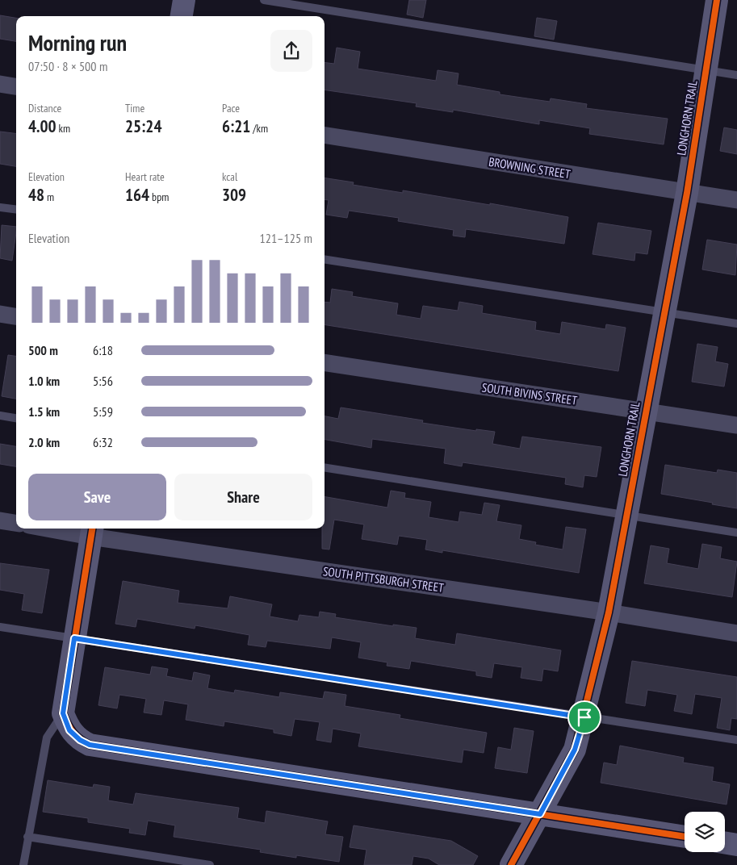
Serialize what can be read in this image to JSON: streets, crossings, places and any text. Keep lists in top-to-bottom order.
{
  "streets": {
    "street": [
      "LONGHORN TRAIL",
      "BROWNING STREET",
      "SOUTH BIVINS STREET",
      "SOUTH PITTSBURGH STREET"
    ]
  },
  "crossings": [
    ["LONGHORN TRAIL", "BROWNING STREET"],
    ["LONGHORN TRAIL", "SOUTH BIVINS STREET"],
    ["LONGHORN TRAIL", "SOUTH PITTSBURGH STREET"]
  ],
  "page": {
    "heading": ["Morning run", "07:50 · 8 × 500 m"],
    "stats": [
      ["Distance", "4.00 km"],
      ["Time", "25:24"],
      ["Pace", "6:21 /km"],
      ["Elevation", "48 m"],
      ["Heart rate", "164 bpm"],
      ["kcal", "309"]
    ],
    "chart": ["Elevation", "121–125 m"],
    "list": [
      {
        "name": "500 m",
        "note": "6:18"
      },
      {
        "name": "1.0 km",
        "note": "5:56"
      },
      {
        "name": "1.5 km",
        "note": "5:59"
      },
      {
        "name": "2.0 km",
        "note": "6:32"
      }
    ],
    "buttons": ["Save", "Share"]
  }
}
